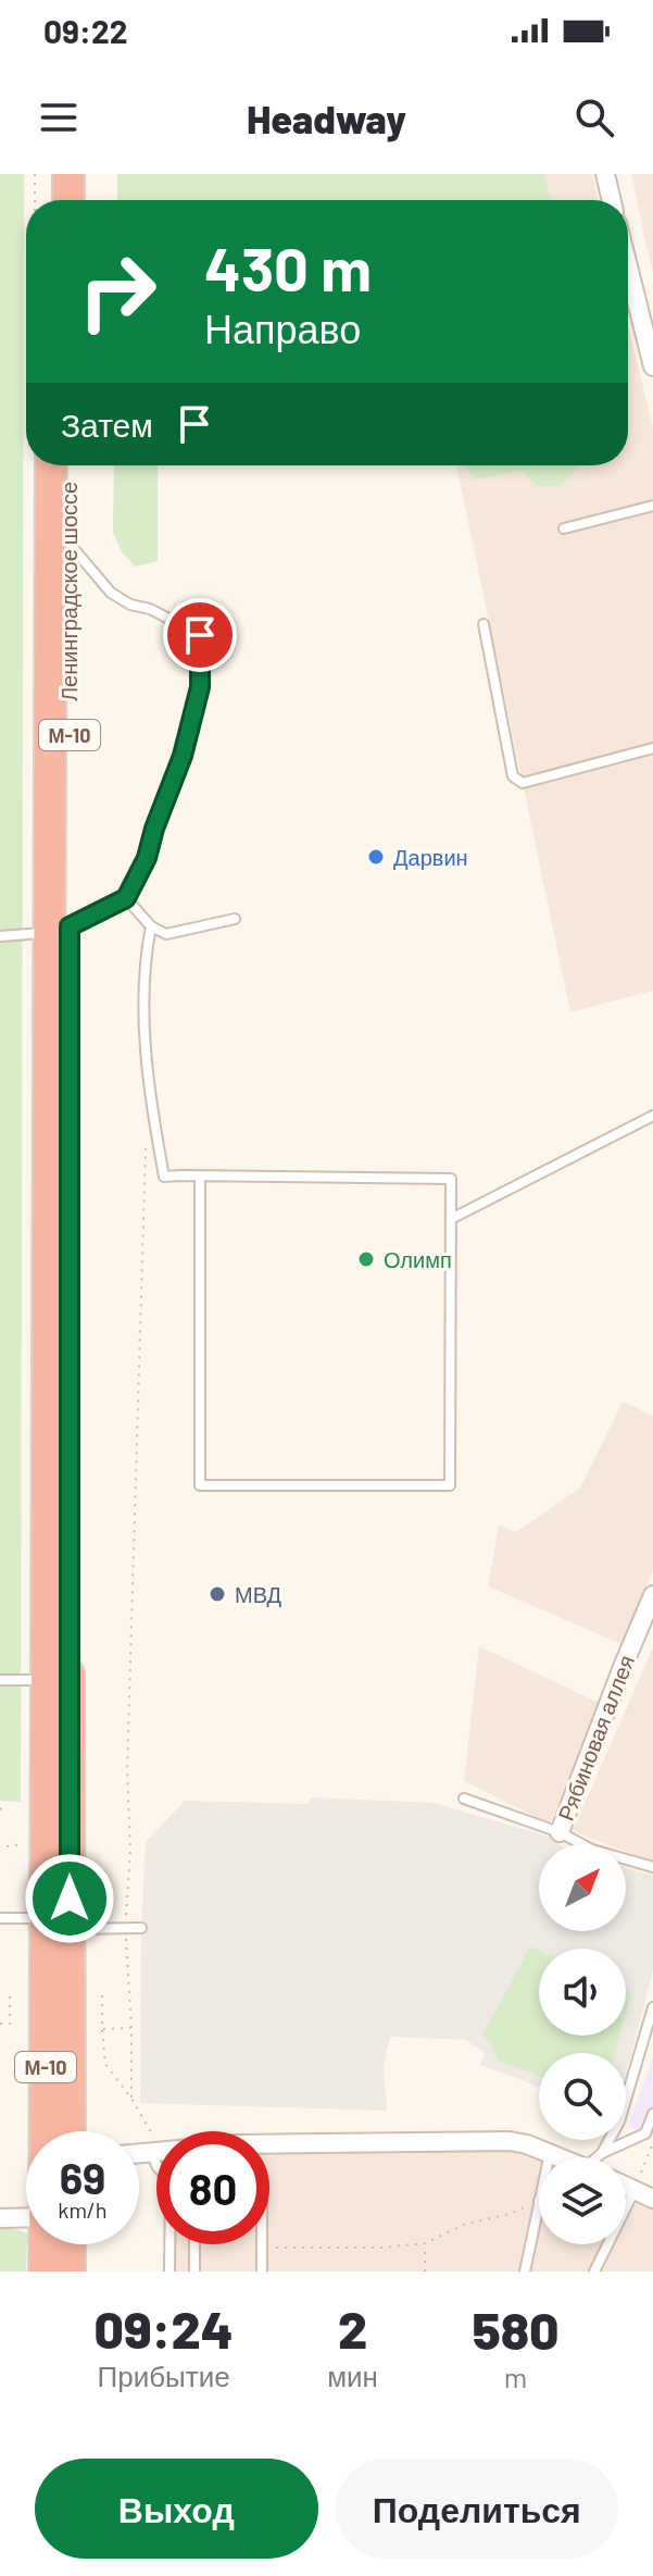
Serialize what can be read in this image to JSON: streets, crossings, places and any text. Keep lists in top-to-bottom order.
{
  "streets": {
    "highway": ["Ленинградское шоссе", "М-10"],
    "street": ["Рябиновая аллея"]
  },
  "crossings": [
    ["Ленинградское шоссе", "М-10"]
  ],
  "places": ["Дарвин", "Олимп", "МВД"],
  "north": "top right",
  "page": {
    "status": "09:22",
    "header": "Headway",
    "turn": ["430 m", "Направо"],
    "then": "Затем",
    "speed": "69 km/h",
    "limit": "80",
    "eta": [
      "09:24",
      "Прибытие",
      "2",
      "мин",
      "580",
      "m"
    ],
    "buttons": ["Выход", "Поделиться"]
  }
}
